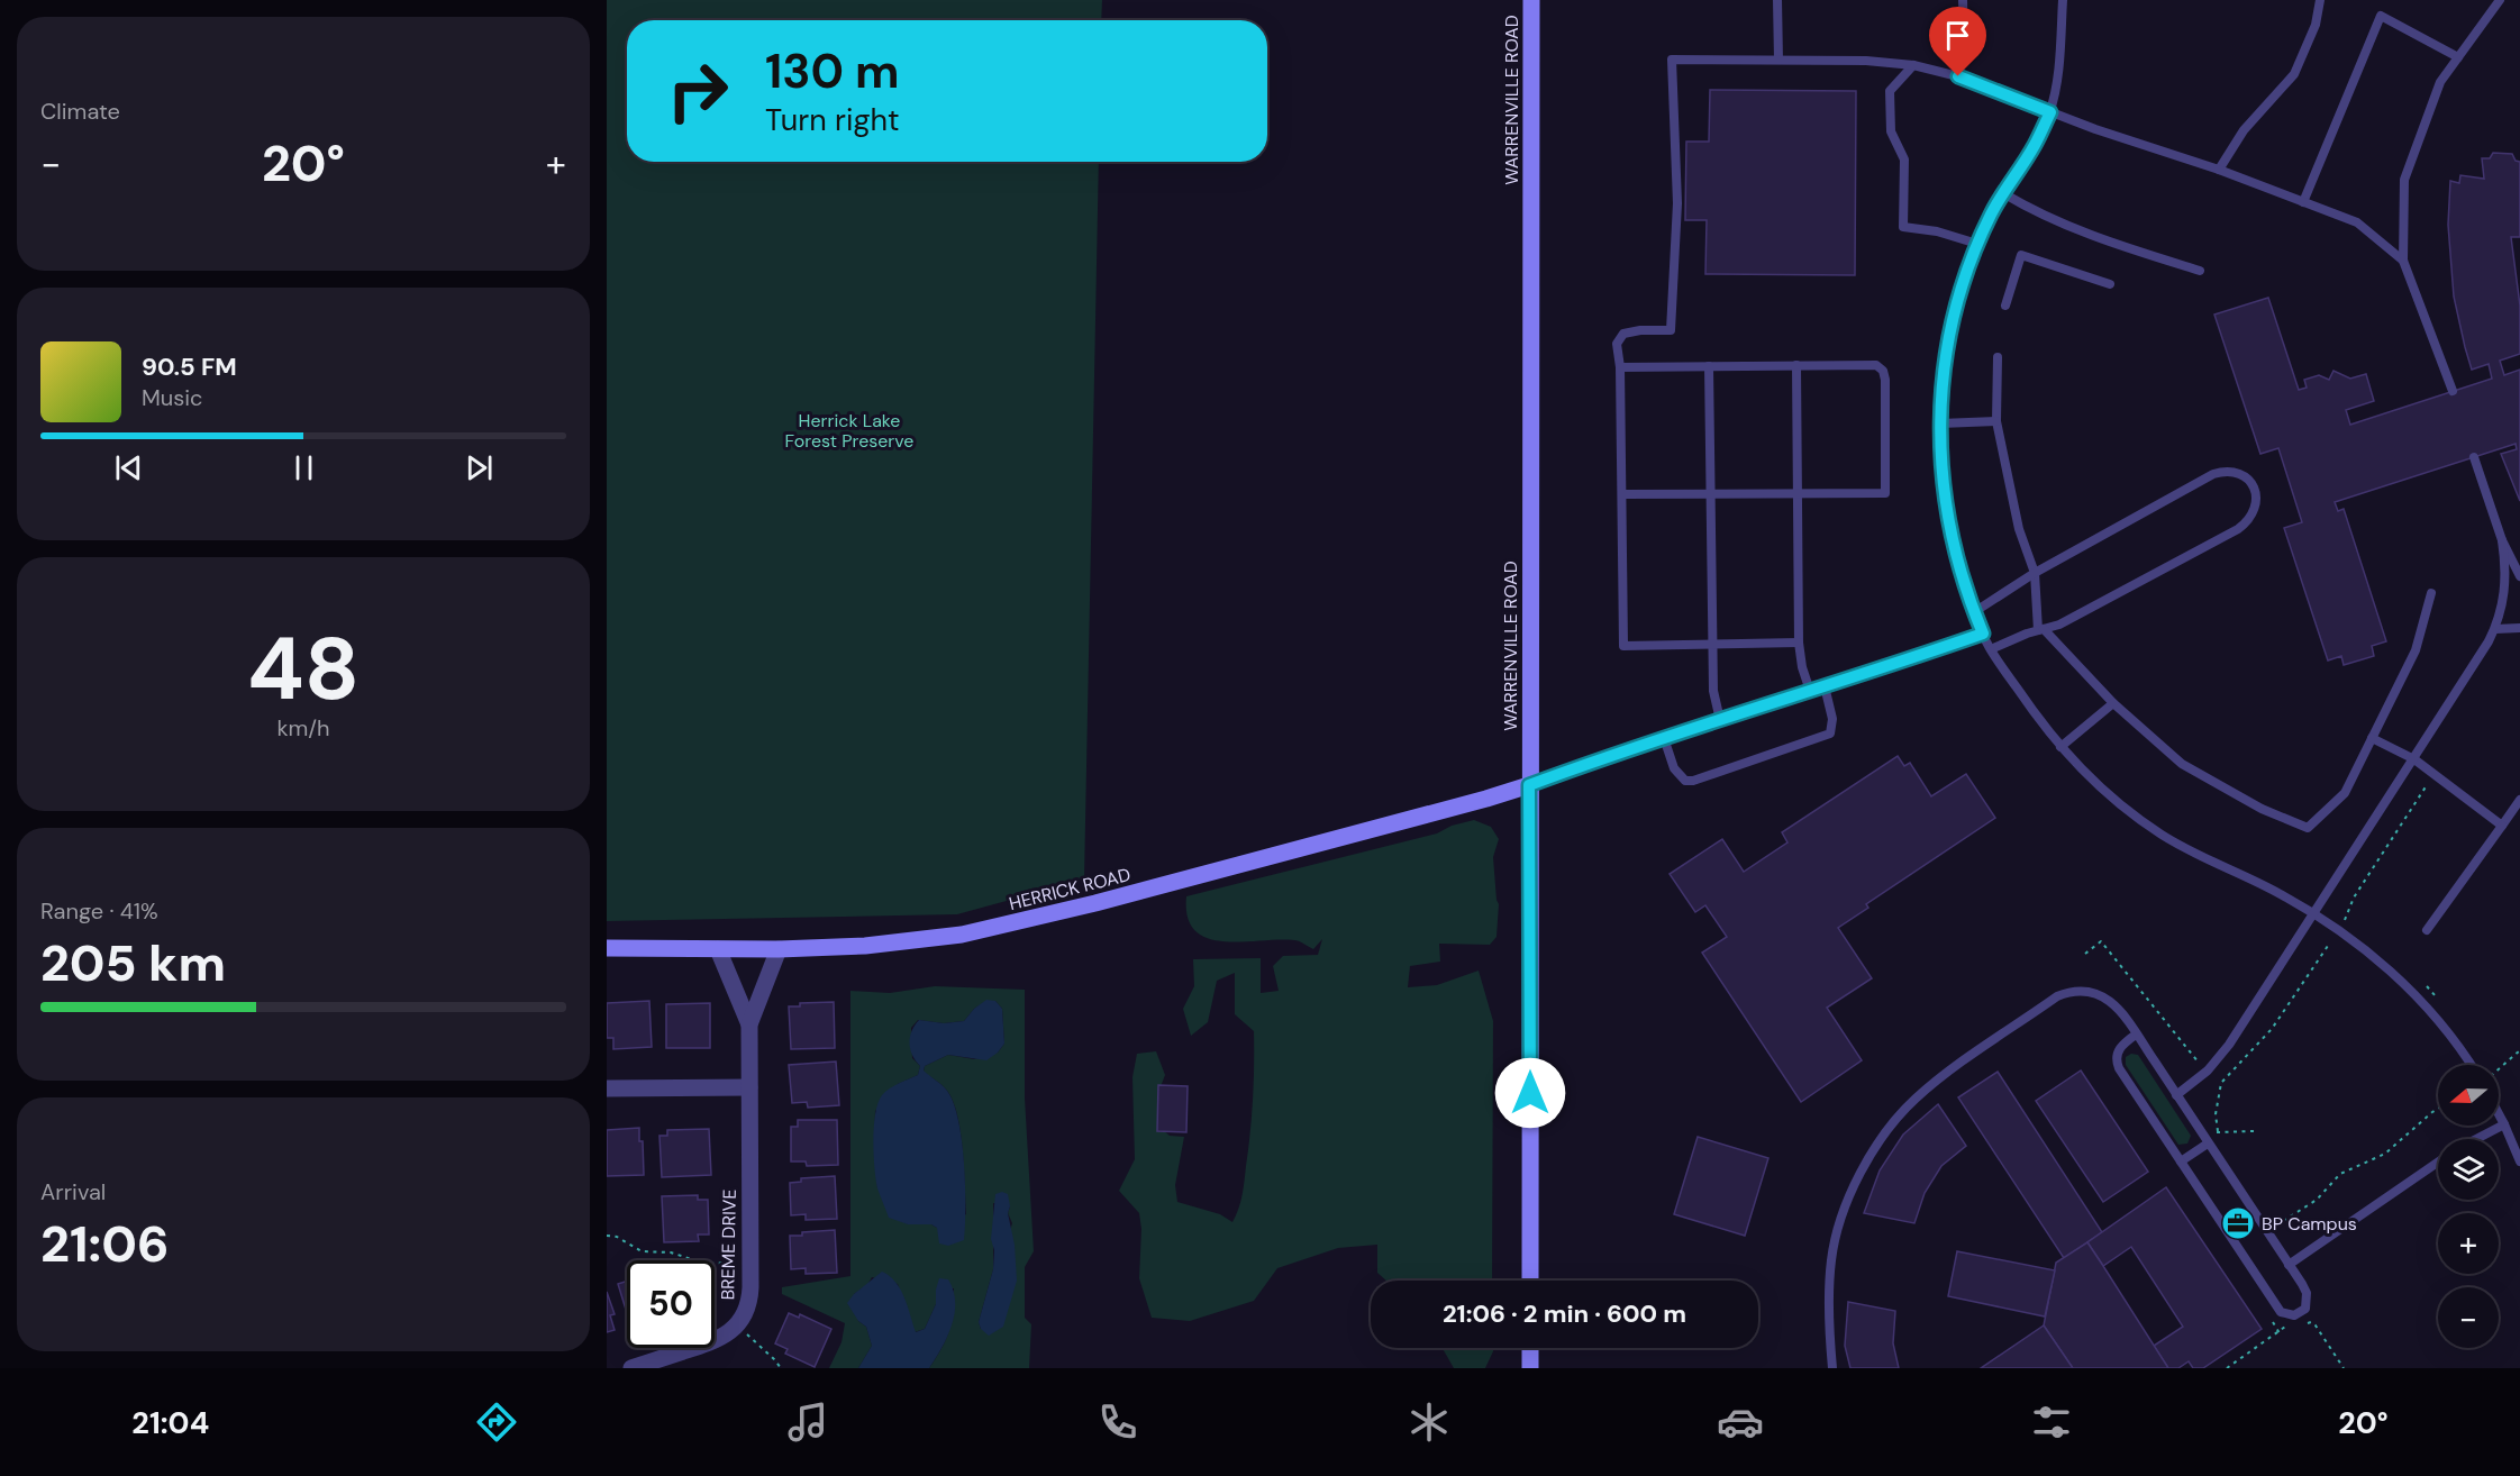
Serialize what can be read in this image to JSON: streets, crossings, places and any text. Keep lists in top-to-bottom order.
{
  "streets": {
    "main road": ["WARRENVILLE ROAD", "HERRICK ROAD"],
    "street": ["BREME DRIVE"]
  },
  "crossings": [
    ["WARRENVILLE ROAD", "HERRICK ROAD"],
    ["HERRICK ROAD", "BREME DRIVE"]
  ],
  "parks": ["Herrick Lake Forest Preserve"],
  "places": {
    "office": ["BP Campus"]
  },
  "north": "left",
  "page": {
    "tile": [
      "Climate",
      ["48", "km/h"],
      ["Range · 41%", "205 km"],
      ["Arrival", "21:06"]
    ],
    "turn": ["130 m", "Turn right"],
    "heat": ["−", "20°", "+"],
    "song": ["90.5 FM", "Music"],
    "map_buttons": ["+", "−"],
    "limit": "50",
    "trip": "21:06 · 2 min · 600 m",
    "tabs": ["21:04", "20°"]
  }
}
